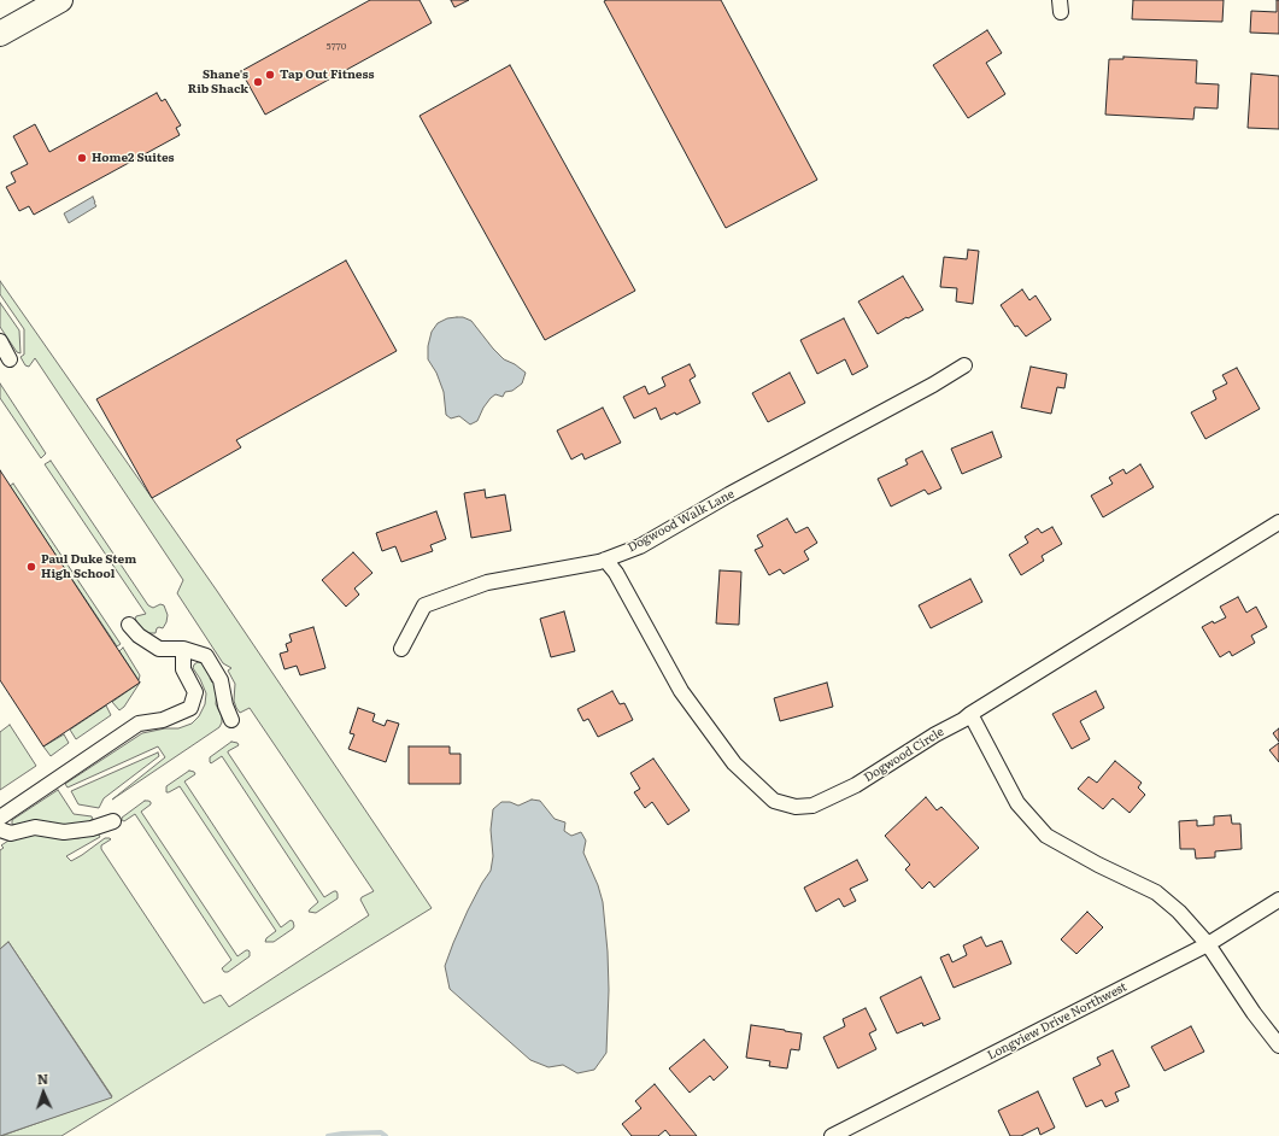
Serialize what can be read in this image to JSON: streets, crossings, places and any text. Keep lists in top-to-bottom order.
{
  "streets": {
    "street": ["Dogwood Walk Lane", "Dogwood Circle", "Longview Drive Northwest"]
  },
  "crossings": [
    ["Dogwood Walk Lane", "Dogwood Circle"]
  ],
  "places": [
    "Tap Out Fitness",
    "Shane's Rib Shack",
    "Home2 Suites",
    "Paul Duke Stem High School"
  ],
  "house_numbers": ["5770"],
  "north": "top"
}
